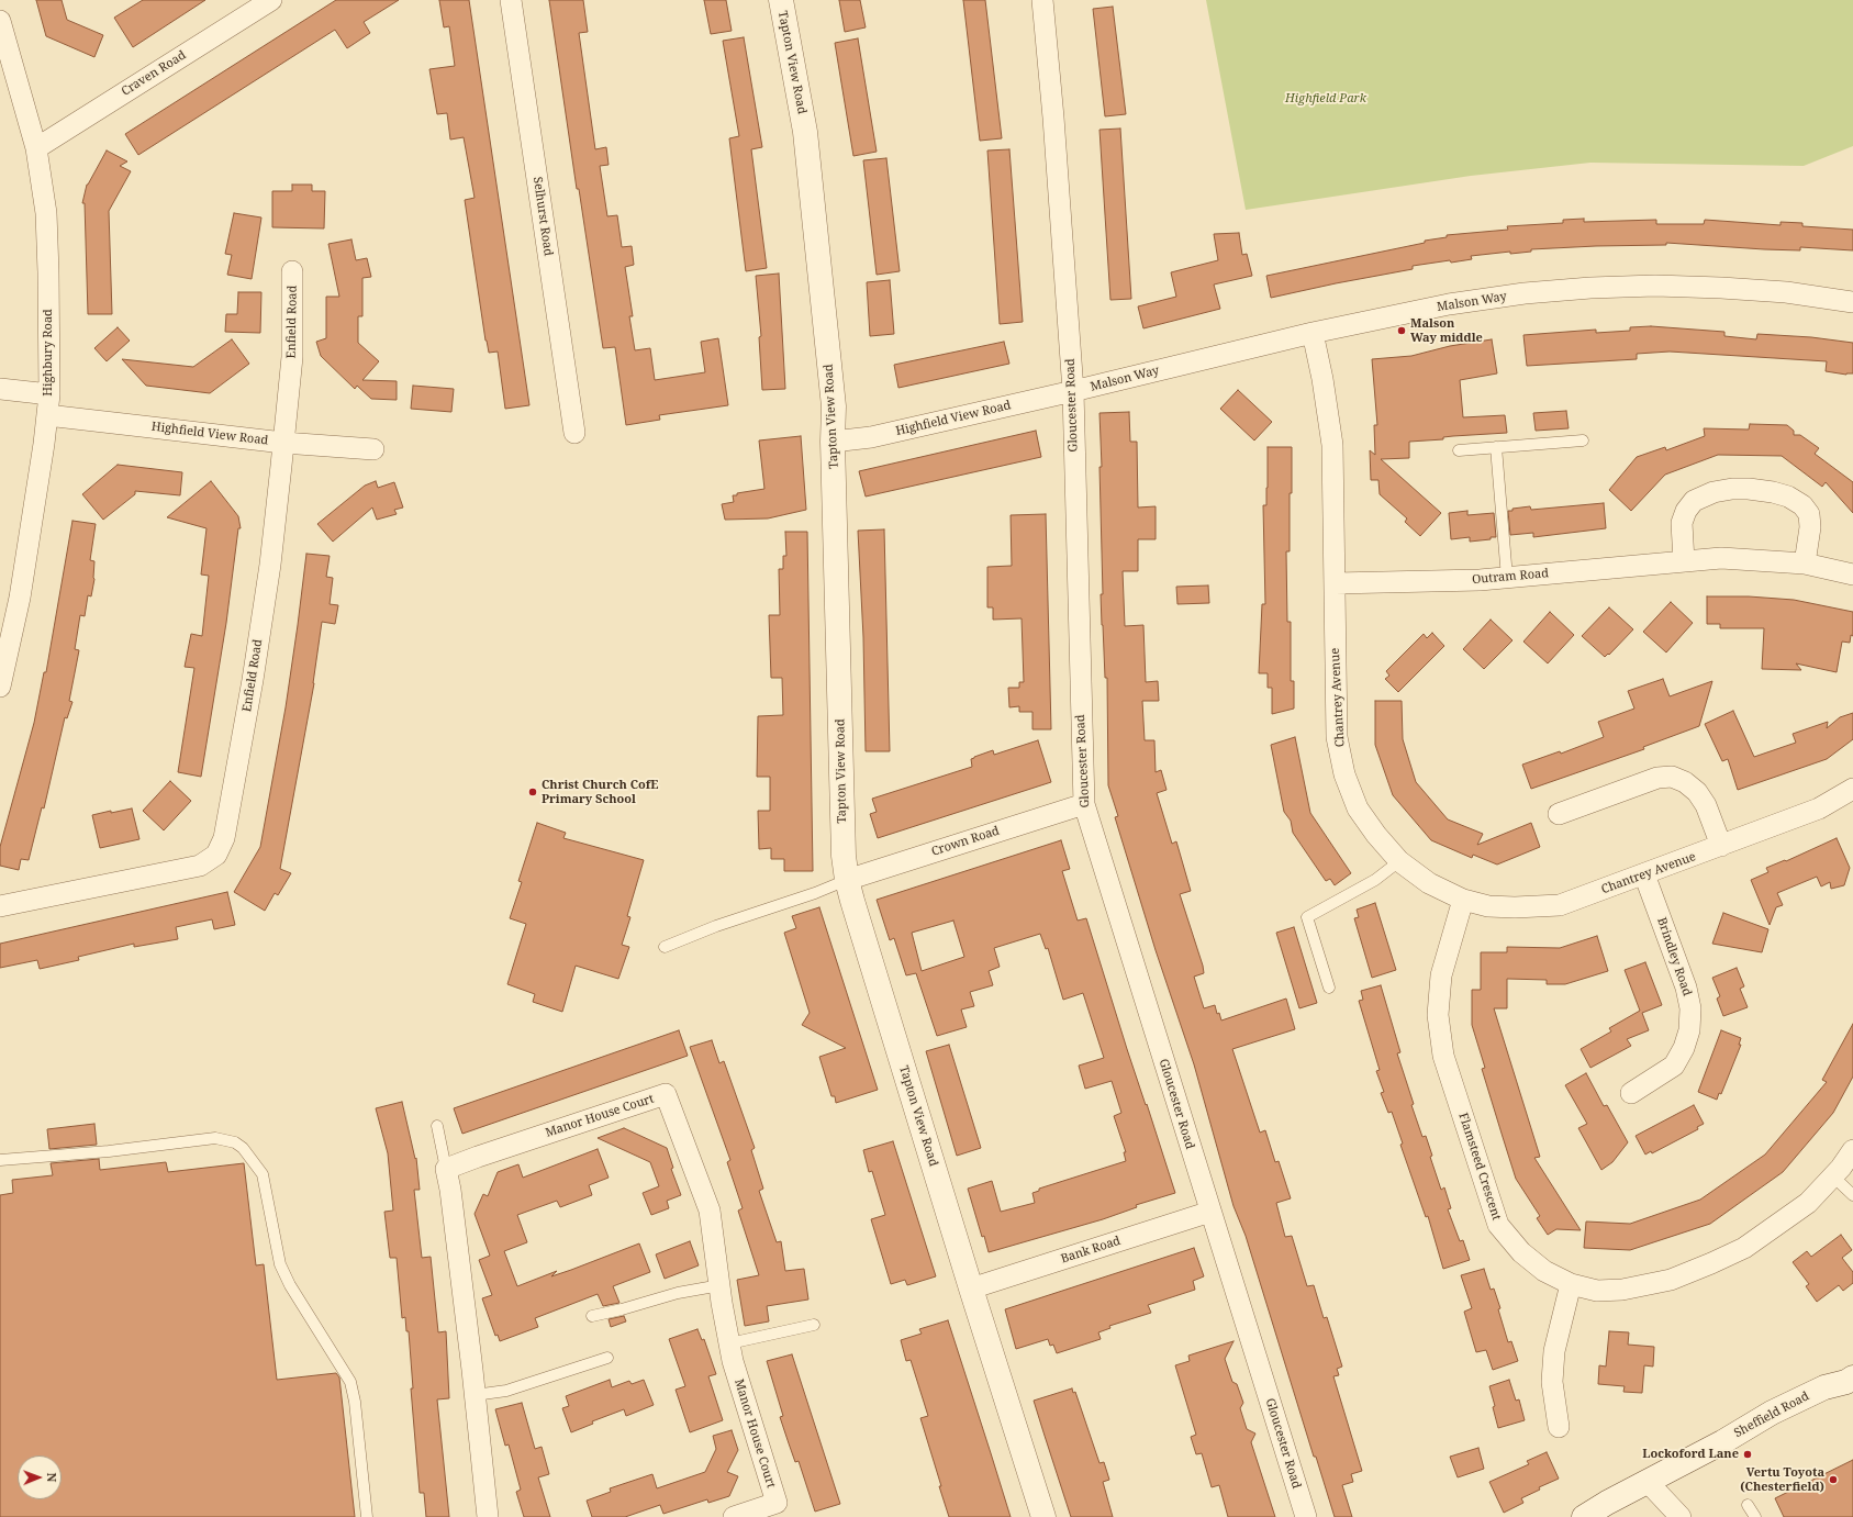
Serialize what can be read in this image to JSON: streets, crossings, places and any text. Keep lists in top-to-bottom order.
{
  "streets": {
    "street": [
      "Tapton View Road",
      "Craven Road",
      "Selhurst Road",
      "Malson Way",
      "Enfield Road",
      "Highbury Road",
      "Gloucester Road",
      "Highfield View Road",
      "Outram Road",
      "Chantrey Avenue",
      "Crown Road",
      "Brindley Road",
      "Manor House Court",
      "Flamsteed Crescent",
      "Bank Road",
      "Sheffield Road"
    ]
  },
  "crossings": [
    ["Tapton View Road", "Highfield View Road"],
    ["Tapton View Road", "Crown Road"],
    ["Tapton View Road", "Bank Road"],
    ["Craven Road", "Highbury Road"],
    ["Malson Way", "Gloucester Road"],
    ["Malson Way", "Highfield View Road"],
    ["Malson Way", "Chantrey Avenue"],
    ["Enfield Road", "Highfield View Road"],
    ["Highbury Road", "Highfield View Road"],
    ["Gloucester Road", "Highfield View Road"],
    ["Gloucester Road", "Crown Road"],
    ["Gloucester Road", "Bank Road"],
    ["Outram Road", "Chantrey Avenue"],
    ["Chantrey Avenue", "Brindley Road"],
    ["Chantrey Avenue", "Flamsteed Crescent"]
  ],
  "parks": ["Highfield Park"],
  "places": [
    "Malson Way middle",
    "Christ Church CofE Primary School",
    "Lockoford Lane",
    "Vertu Toyota (Chesterfield)"
  ],
  "north": "right"
}
